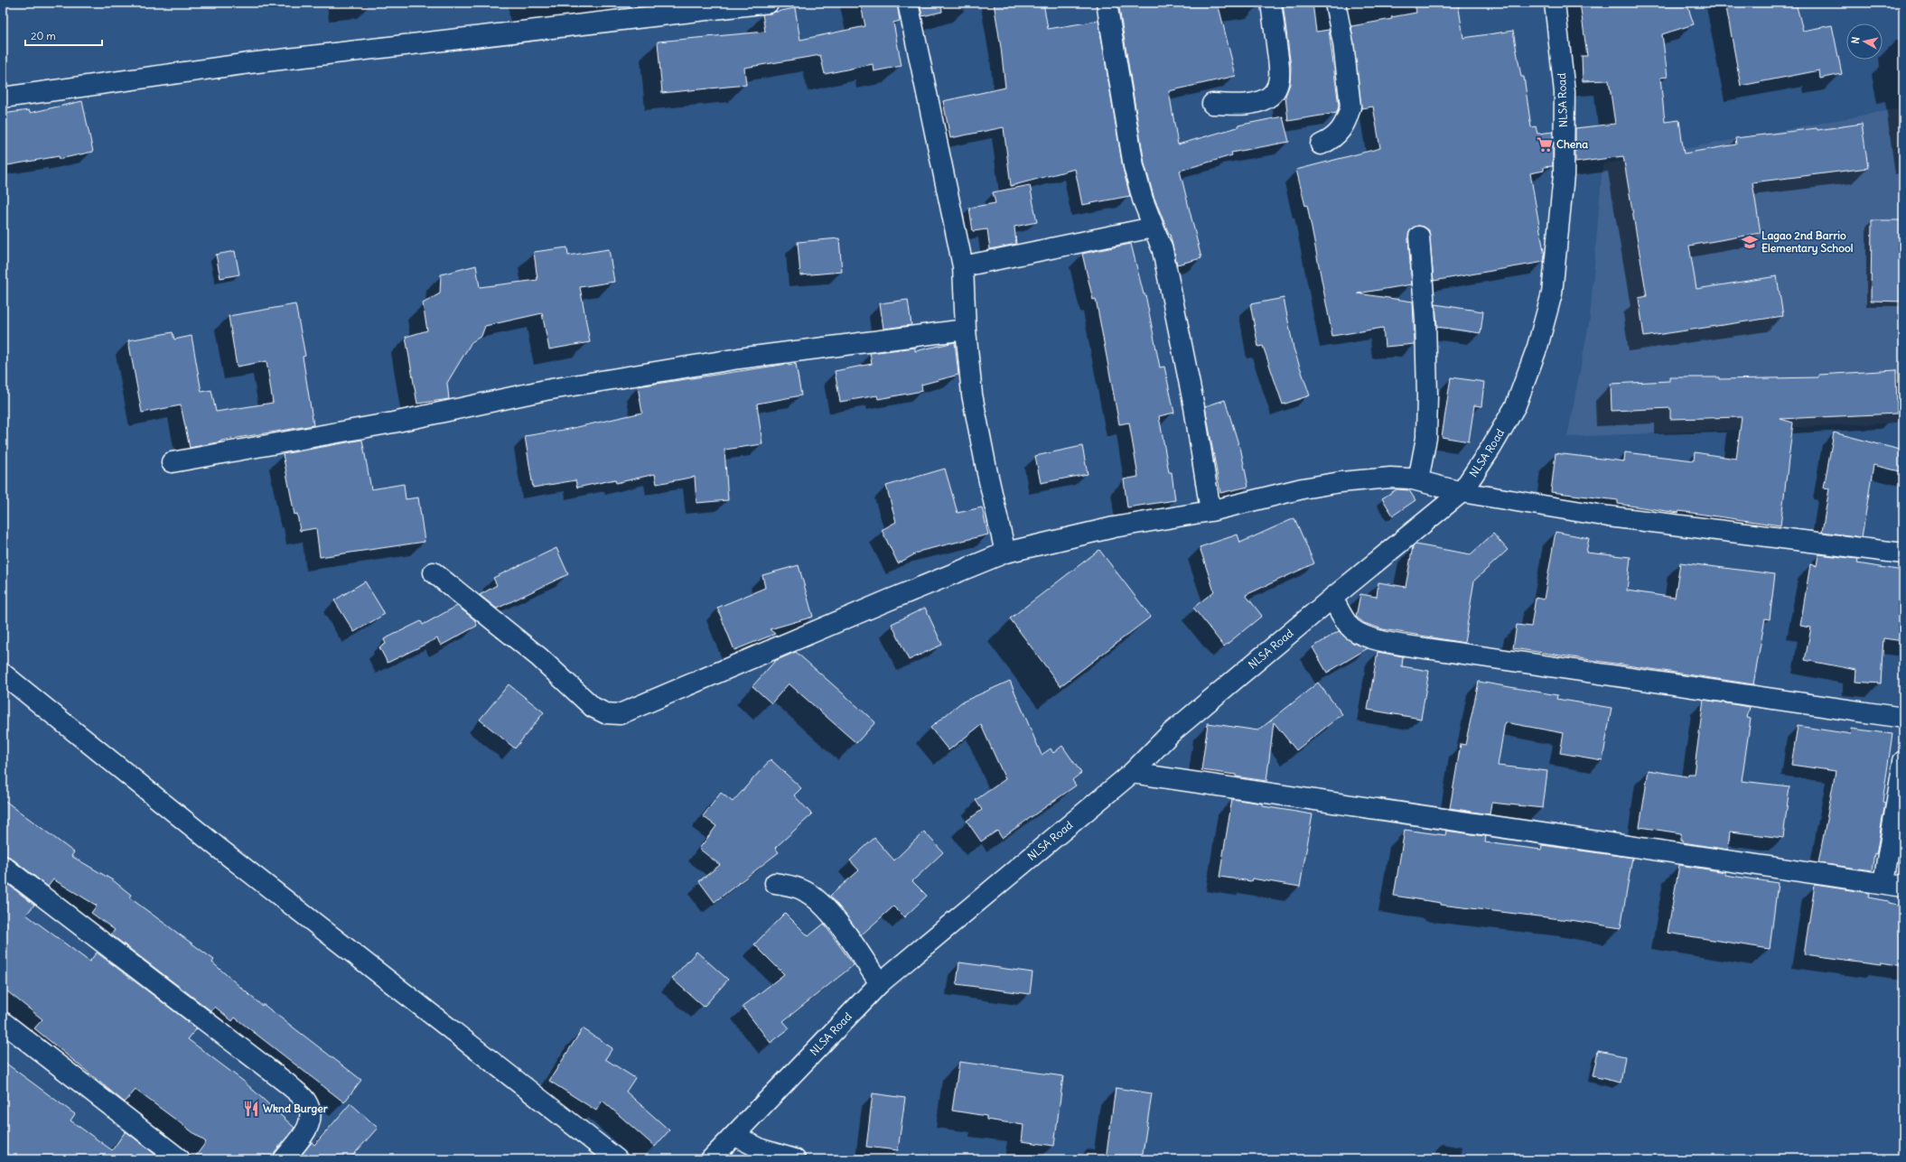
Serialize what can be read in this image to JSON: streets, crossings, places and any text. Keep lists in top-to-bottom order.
{
  "streets": {
    "street": ["NLSA Road"]
  },
  "places": {
    "supermarket": ["Chena"],
    "school or university": ["Lagao 2nd Barrio Elementary School"],
    "restaurant": ["Wknd Burger"]
  },
  "scale_bar": "20 m",
  "north": "left"
}
